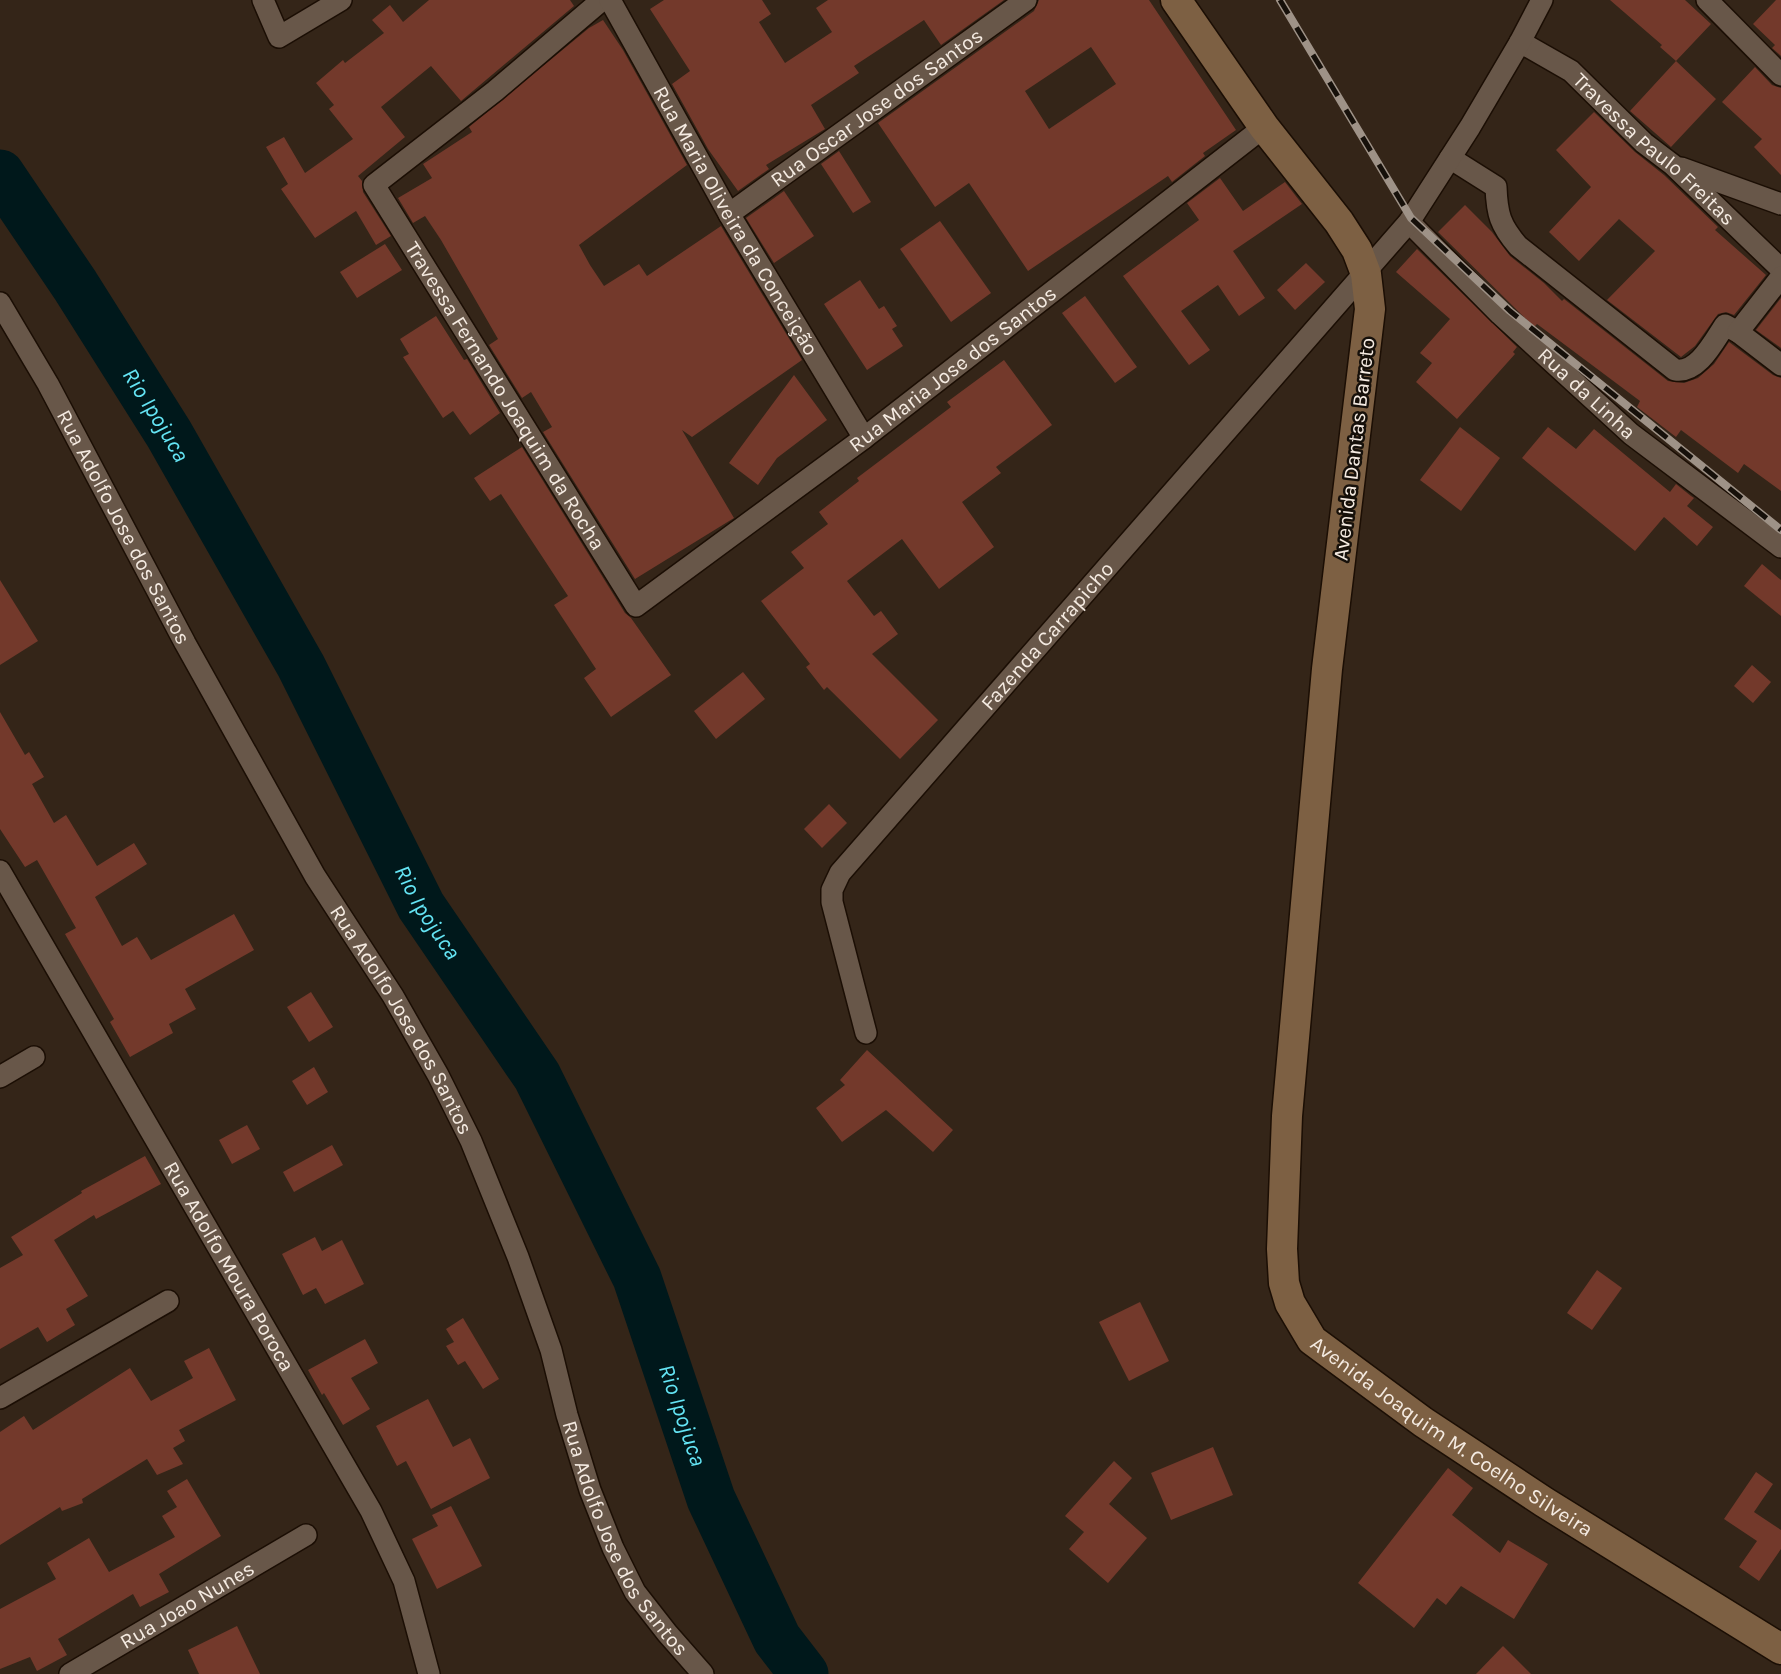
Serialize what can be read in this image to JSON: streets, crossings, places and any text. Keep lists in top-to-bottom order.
{
  "streets": {
    "main road": ["Avenida Dantas Barreto", "Avenida Joaquim M. Coelho Silveira"],
    "street": [
      "Rua Oscar Jose dos Santos",
      "Travessa Paulo Freitas",
      "Rua Maria Oliveira da Conceição",
      "Rua Maria Jose dos Santos",
      "Rua da Linha",
      "Travessa Fernando Joaquim da Rocha",
      "Rua Adolfo Jose dos Santos",
      "Fazenda Carrapicho",
      "Rua Adolfo Moura Poroca",
      "Rua Joao Nunes"
    ]
  },
  "crossings": [
    ["Rua Oscar Jose dos Santos", "Rua Maria Oliveira da Conceição"],
    ["Travessa Paulo Freitas", "Fazenda Carrapicho"],
    ["Rua Maria Oliveira da Conceição", "Rua Maria Jose dos Santos"],
    ["Rua Maria Jose dos Santos", "Travessa Fernando Joaquim da Rocha"],
    ["Rua Maria Jose dos Santos", "Avenida Dantas Barreto"],
    ["Rua da Linha", "Fazenda Carrapicho"],
    ["Avenida Dantas Barreto", "Fazenda Carrapicho"],
    ["Avenida Dantas Barreto", "Avenida Joaquim M. Coelho Silveira"]
  ],
  "water": ["Rio Ipojuca"]
}
